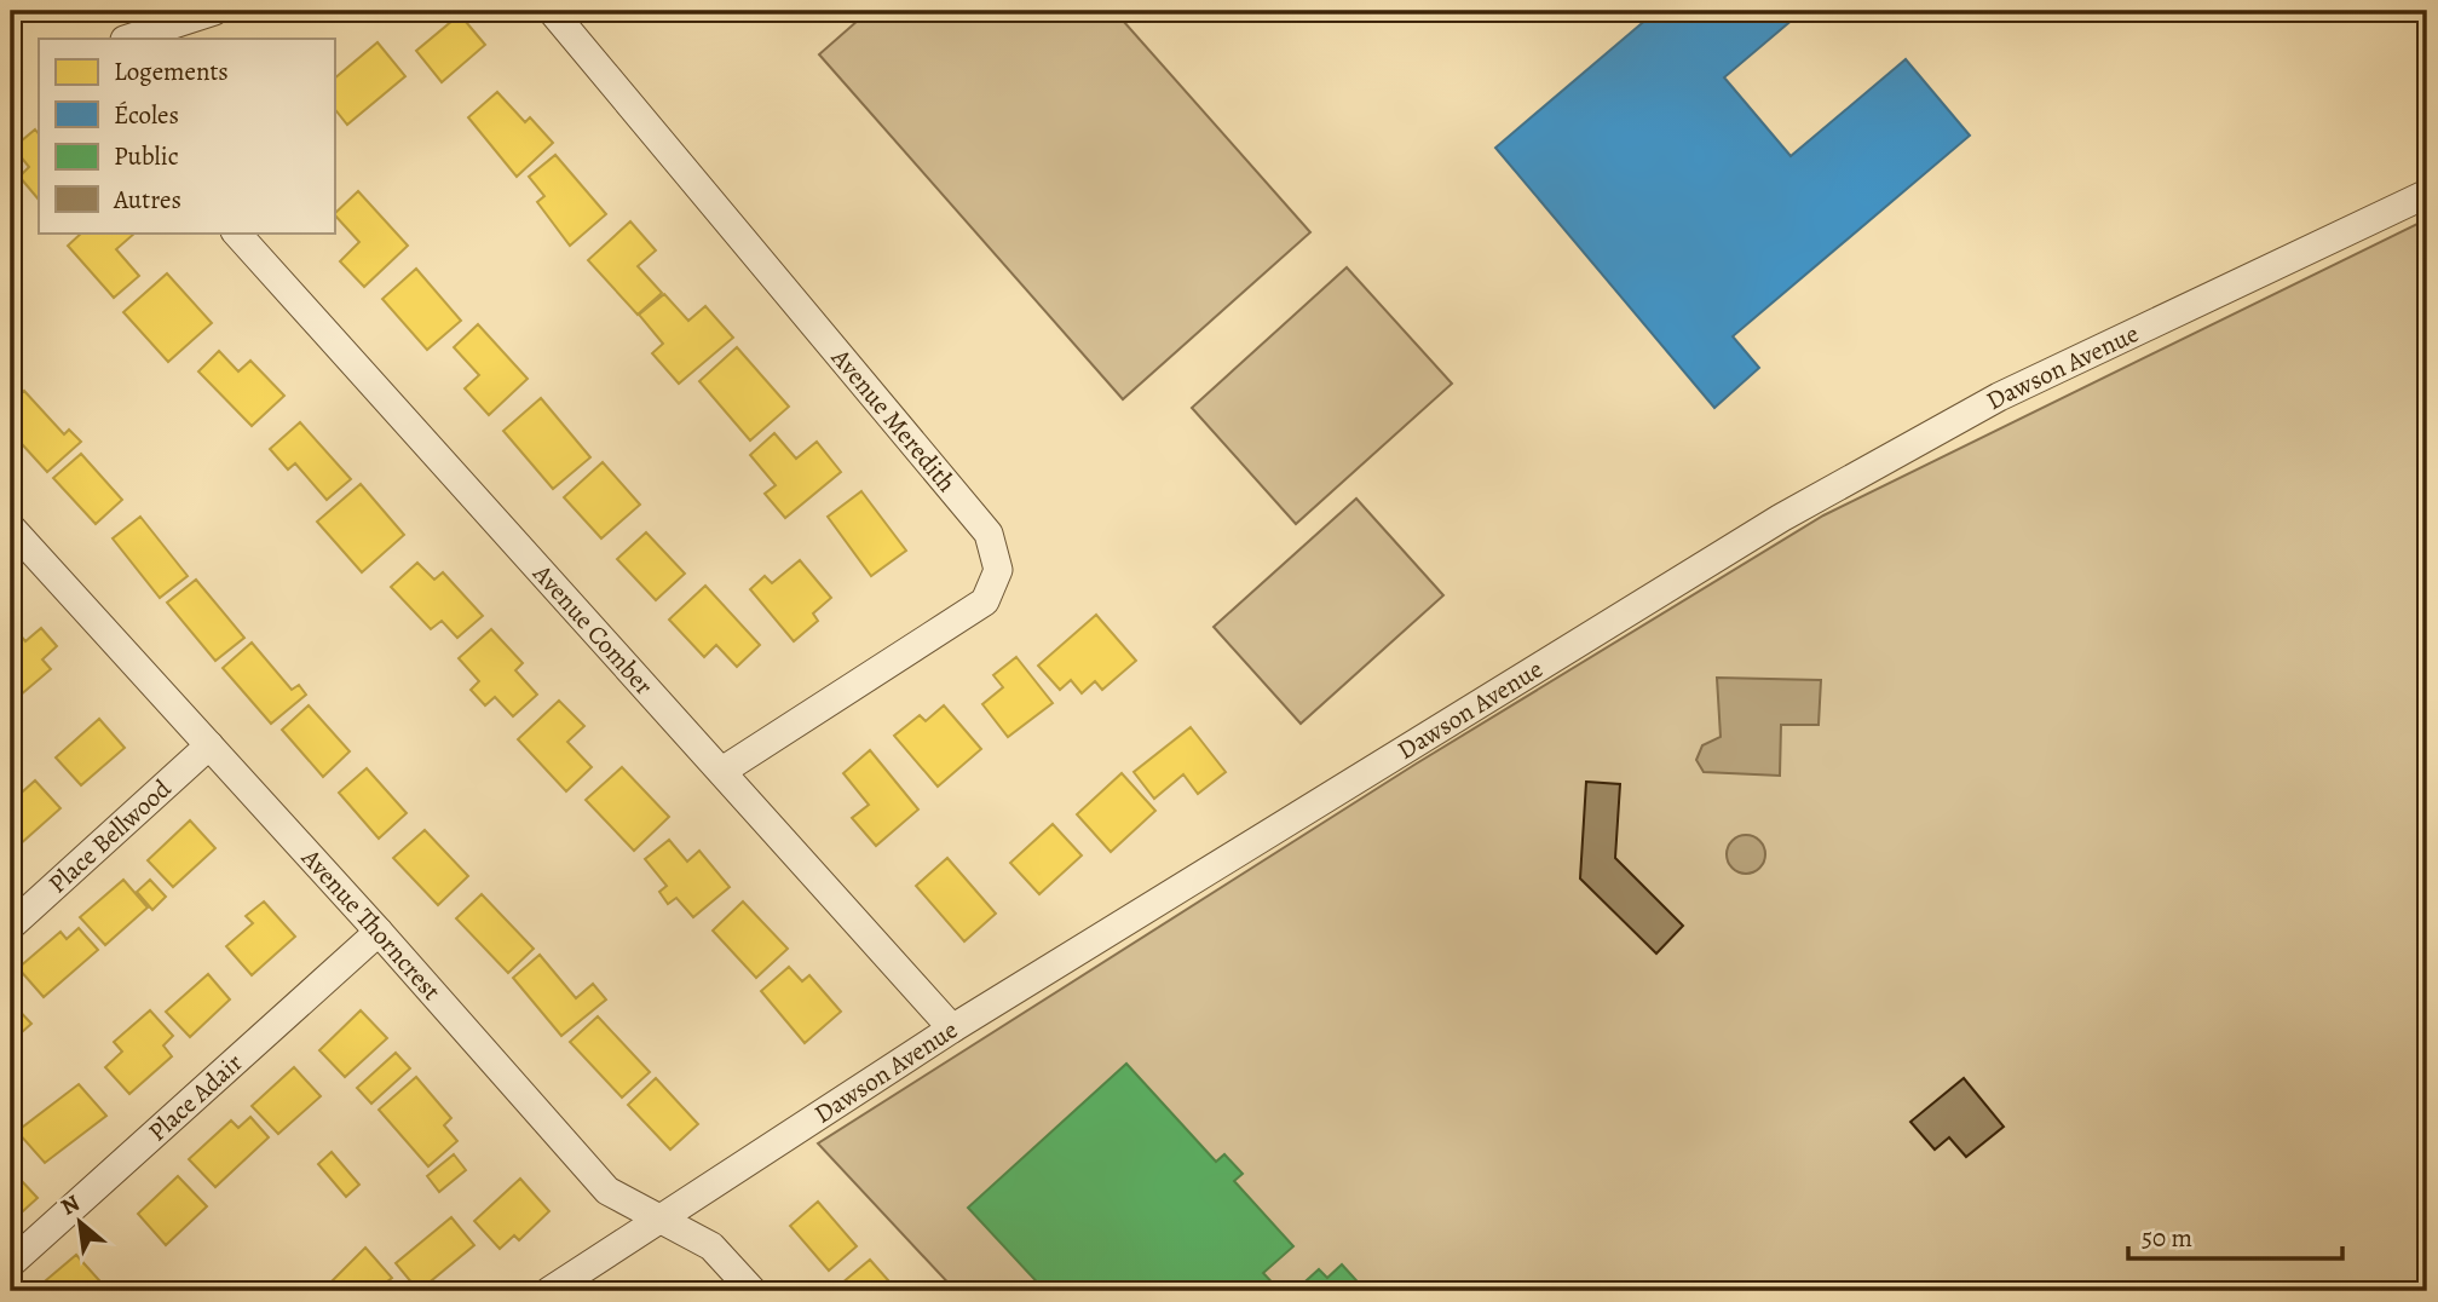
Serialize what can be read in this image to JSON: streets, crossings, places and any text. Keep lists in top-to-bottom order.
{
  "streets": {
    "street": [
      "Dawson Avenue",
      "Avenue Meredith",
      "Avenue Comber",
      "Place Bellwood",
      "Avenue Thorncrest",
      "Place Adair"
    ]
  },
  "crossings": [
    ["Dawson Avenue", "Avenue Comber"],
    ["Dawson Avenue", "Avenue Thorncrest"],
    ["Avenue Meredith", "Avenue Comber"],
    ["Place Bellwood", "Avenue Thorncrest"],
    ["Avenue Thorncrest", "Place Adair"]
  ],
  "legend": [
    "Logements",
    "Écoles",
    "Public",
    "Autres"
  ],
  "scale_bar": "50 m",
  "north": "top left"
}
